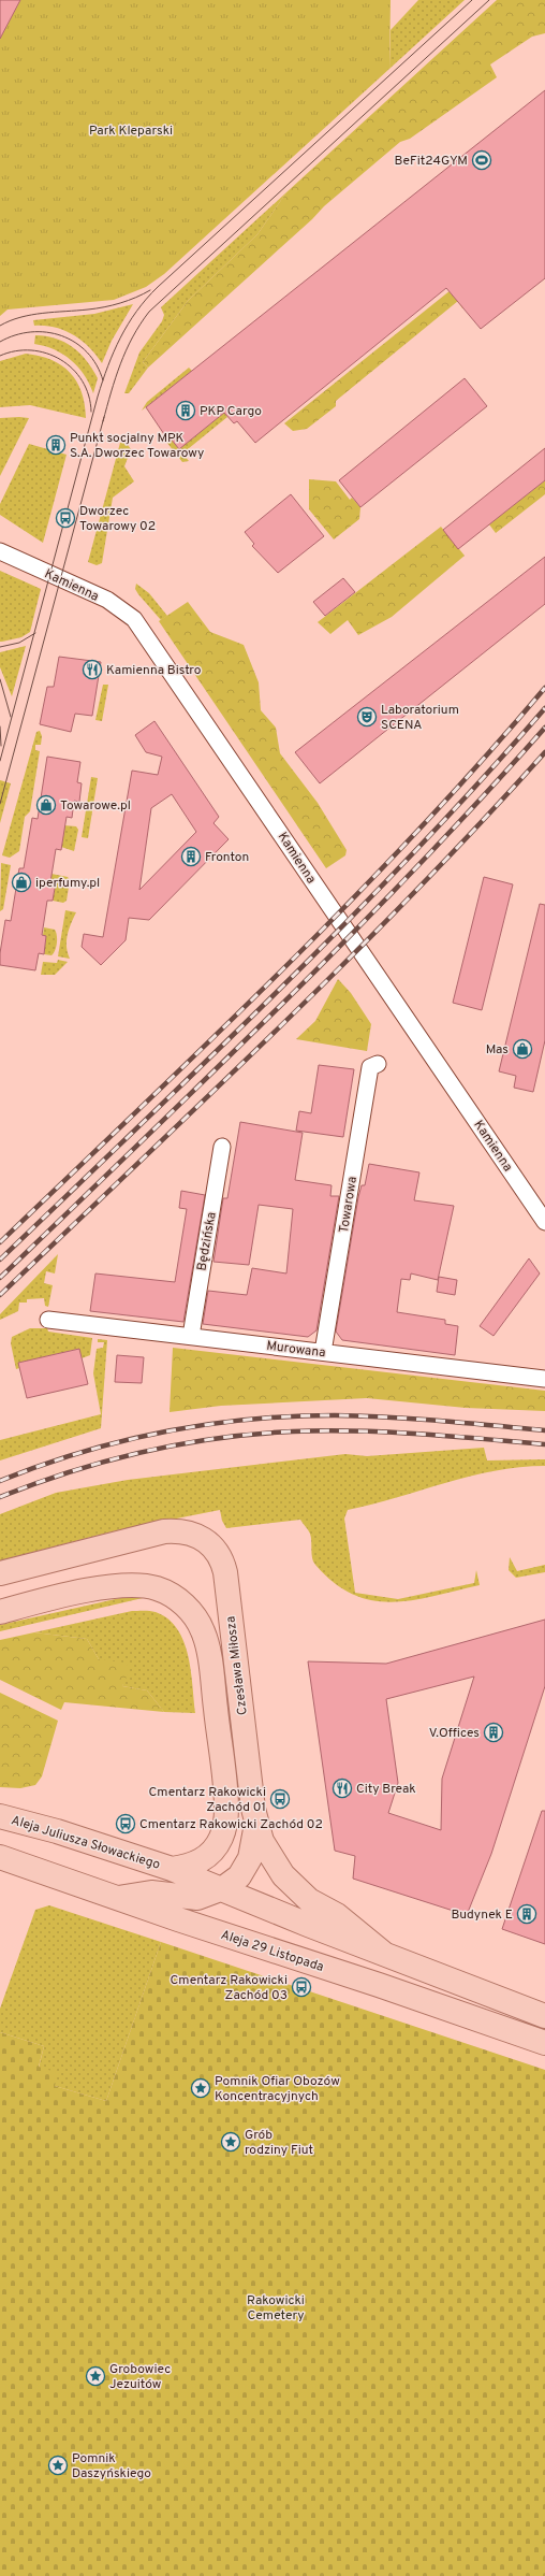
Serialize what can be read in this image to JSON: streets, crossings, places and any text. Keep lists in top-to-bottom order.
{
  "streets": {
    "main road": ["Czesława Miłosza", "Aleja Juliusza Słowackiego", "Aleja 29 Listopada"],
    "street": [
      "Kamienna",
      "Towarowa",
      "Będzińska",
      "Murowana"
    ]
  },
  "crossings": [
    ["Towarowa", "Murowana"],
    ["Będzińska", "Murowana"],
    ["Czesława Miłosza", "Aleja Juliusza Słowackiego"]
  ],
  "parks": ["Park Kleparski", "Rakowicki Cemetery"],
  "places": {
    "sports": ["BeFit24GYM"],
    "building": [
      "PKP Cargo",
      "Punkt socjalny MPK S.A. Dworzec Towarowy",
      "Fronton",
      "V.Offices",
      "Budynek E"
    ],
    "bus stop": [
      "Dworzec Towarowy 02",
      "Cmentarz Rakowicki Zachód 01",
      "Cmentarz Rakowicki Zachód 02",
      "Cmentarz Rakowicki Zachód 03"
    ],
    "restaurant": ["Kamienna Bistro", "City Break"],
    "theatre": ["Laboratorium SCENA"],
    "shop": ["Towarowe.pl", "iperfumy.pl", "Mas"],
    "place": [
      "Pomnik Ofiar Obozów Koncentracyjnych",
      "Grób rodziny Fiut",
      "Grobowiec Jezuitów",
      "Pomnik Daszyńskiego"
    ]
  }
}
